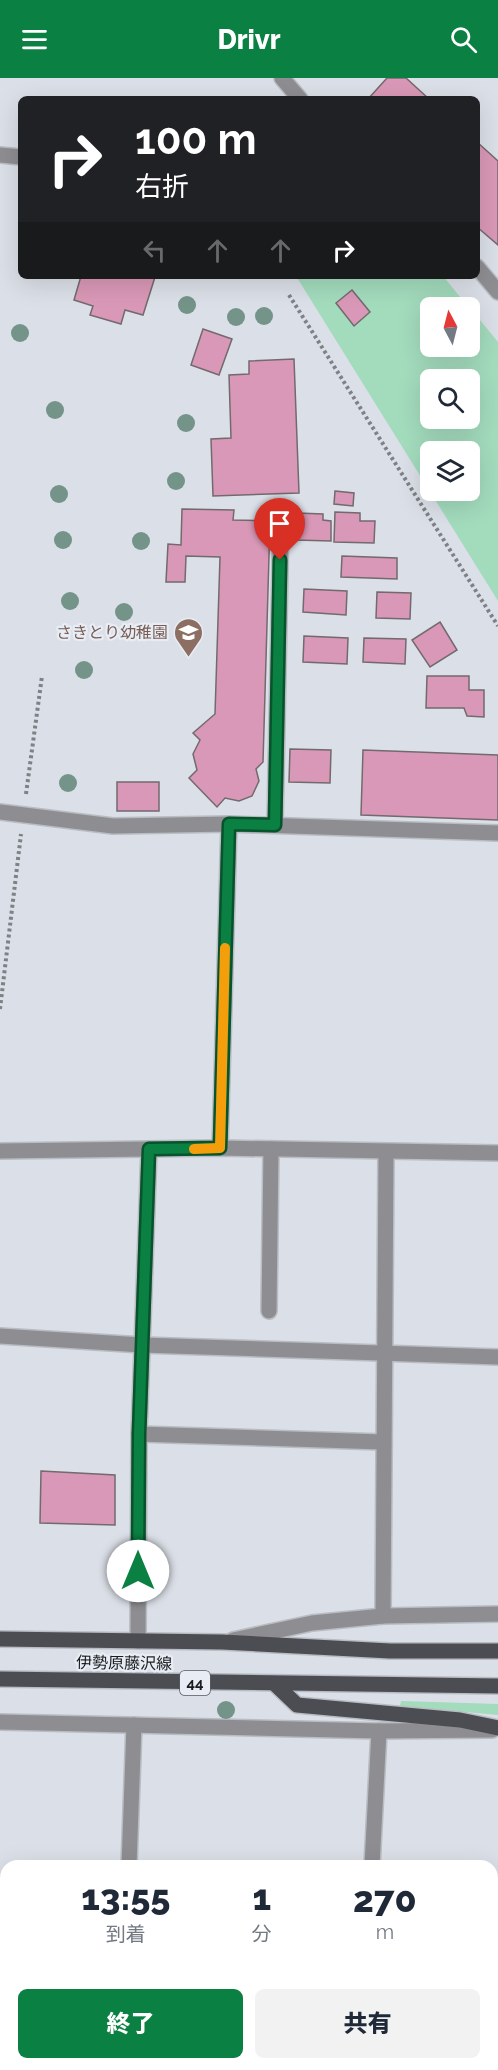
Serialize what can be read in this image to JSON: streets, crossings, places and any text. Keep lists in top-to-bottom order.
{
  "streets": {
    "main road": ["伊勢原藤沢線", "44"]
  },
  "places": {
    "school or university": ["さきとり幼稚園"]
  },
  "north": "top",
  "page": {
    "header": "Drivr",
    "turn": ["100 m", "右折"],
    "eta": [
      "13:55",
      "到着",
      "1",
      "分",
      "270",
      "m"
    ],
    "buttons": ["終了", "共有"]
  }
}
